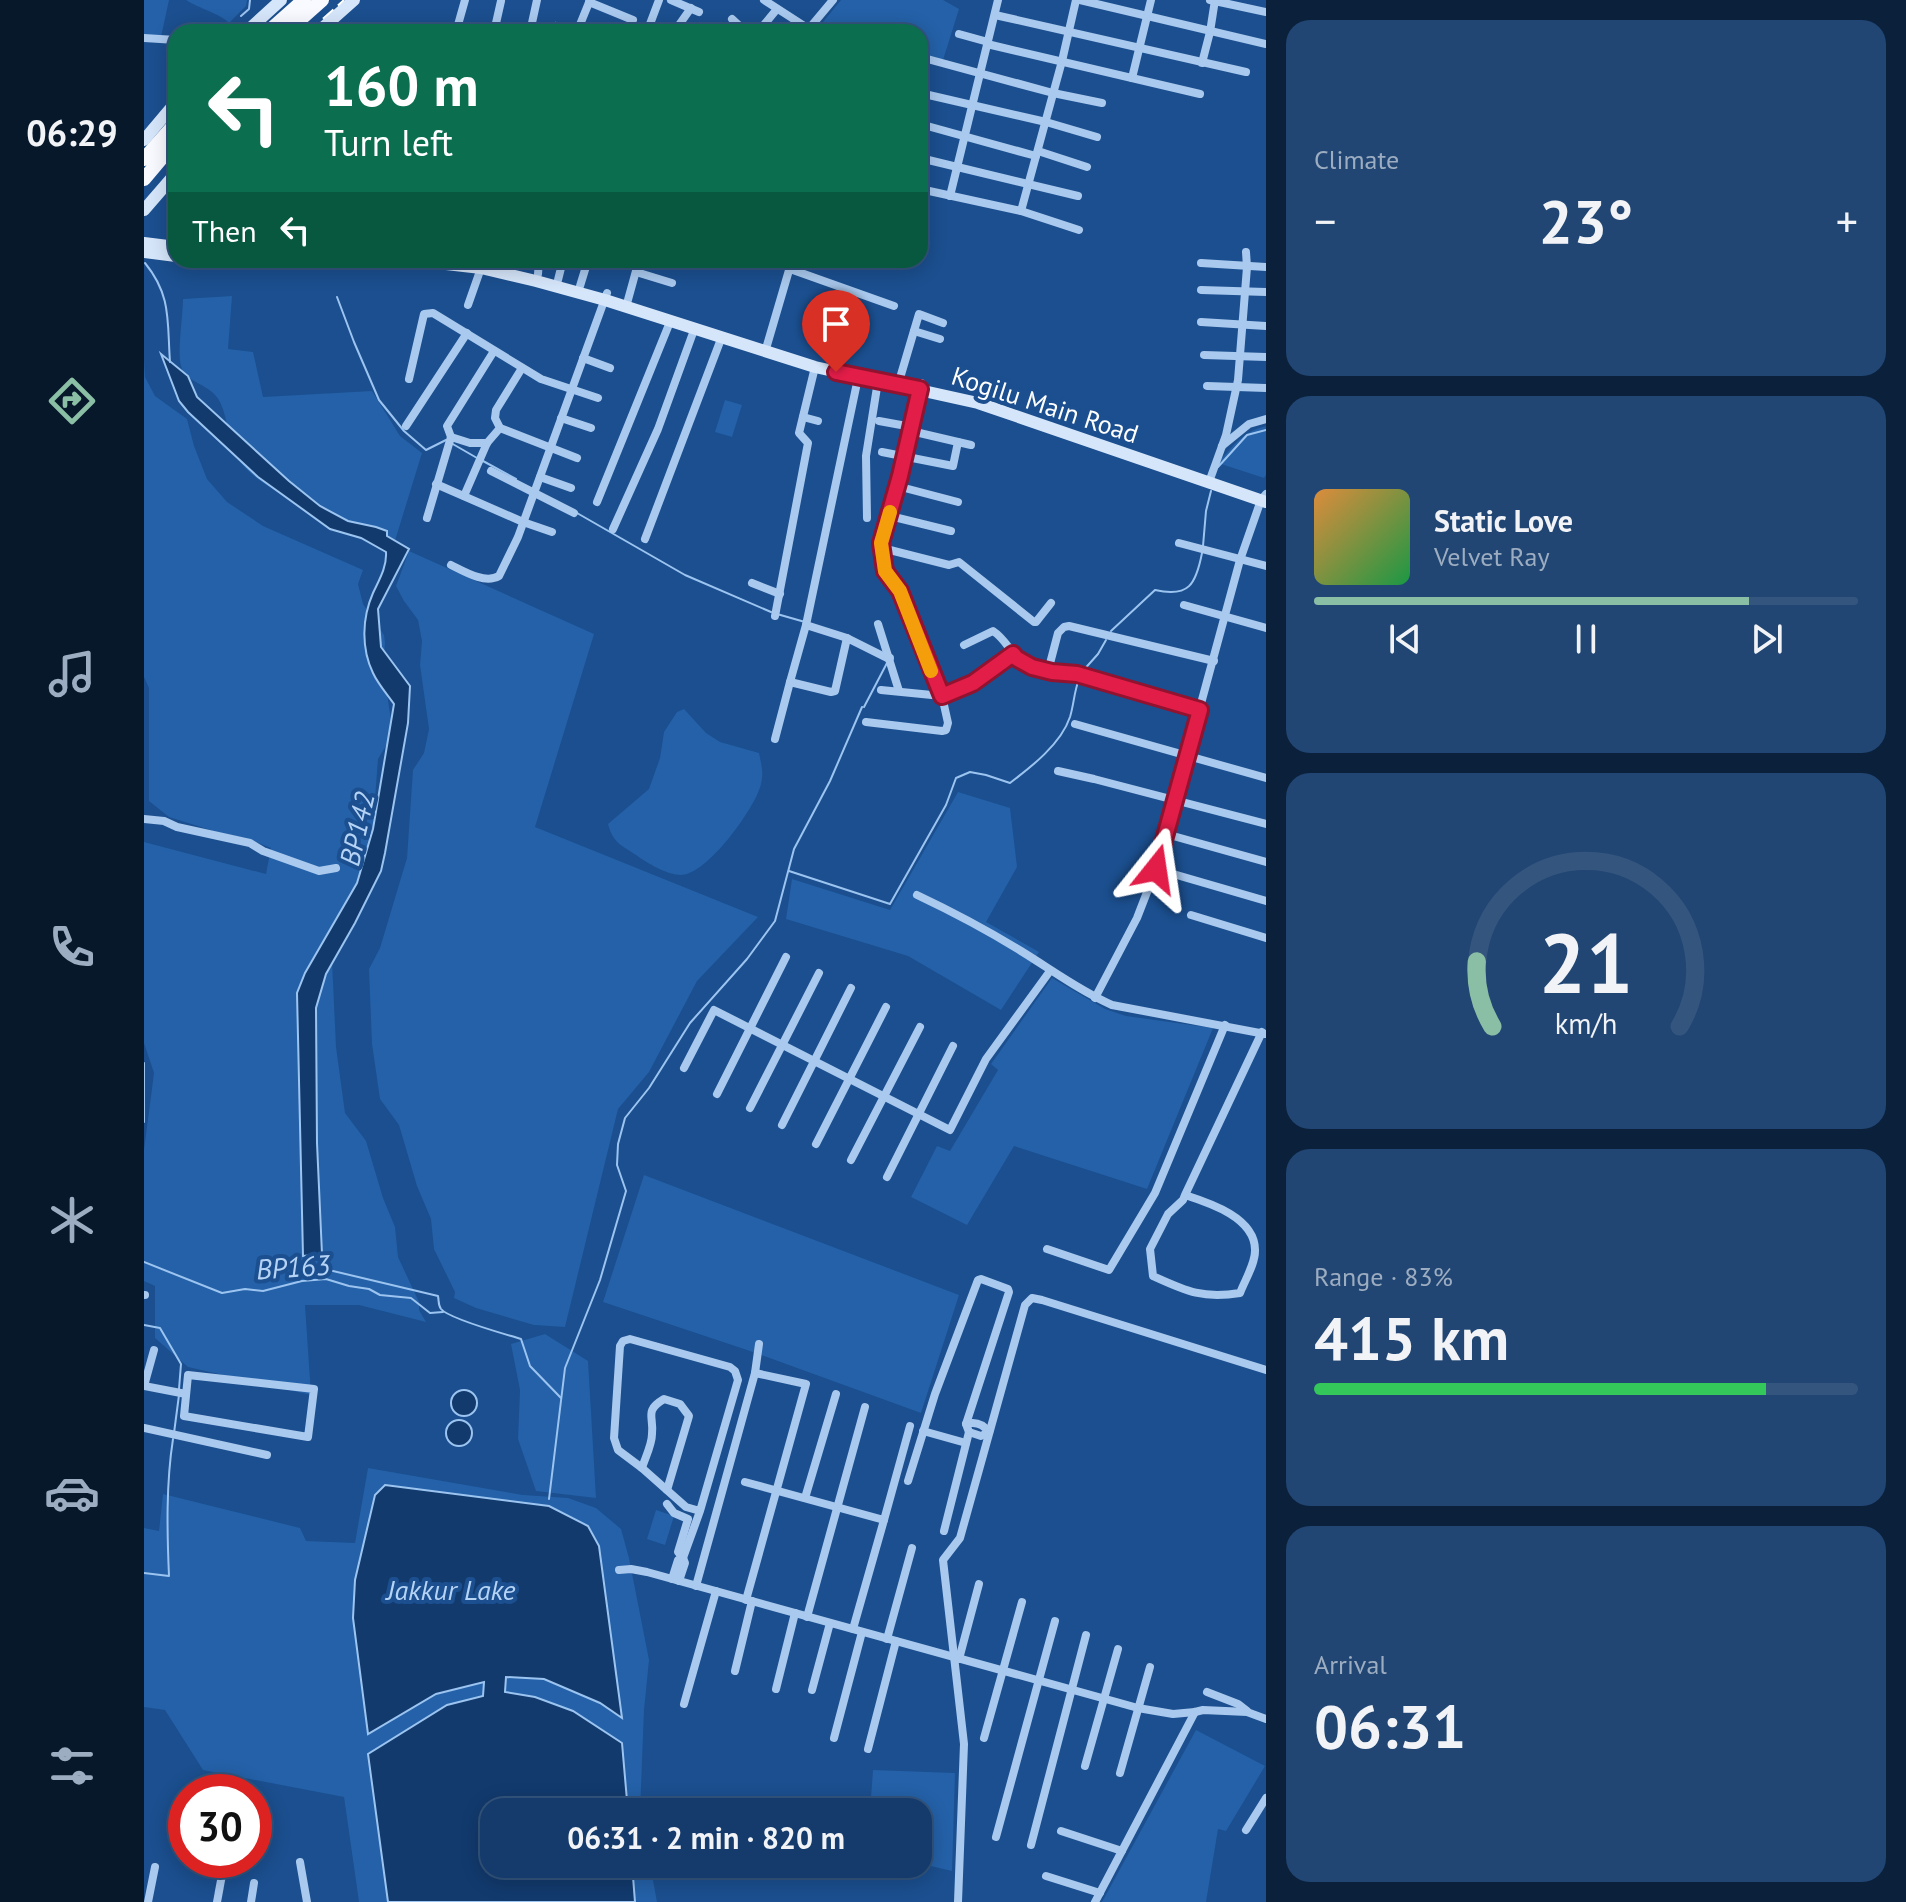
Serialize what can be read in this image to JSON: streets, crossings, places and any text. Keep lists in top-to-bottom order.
{
  "streets": {
    "main road": ["Kogilu Main Road"]
  },
  "water": ["BP142", "BP163", "Jakkur Lake"],
  "page": {
    "tabs": "06:29",
    "tile": [
      "Climate",
      ["Range · 83%", "415 km"],
      ["Arrival", "06:31"]
    ],
    "turn": ["160 m", "Turn left"],
    "heat": ["−", "23°", "+"],
    "then": "Then",
    "song": ["Static Love", "Velvet Ray"],
    "limit": "30",
    "trip": "06:31 · 2 min · 820 m",
    "gauge": ["21", "km/h"]
  }
}
